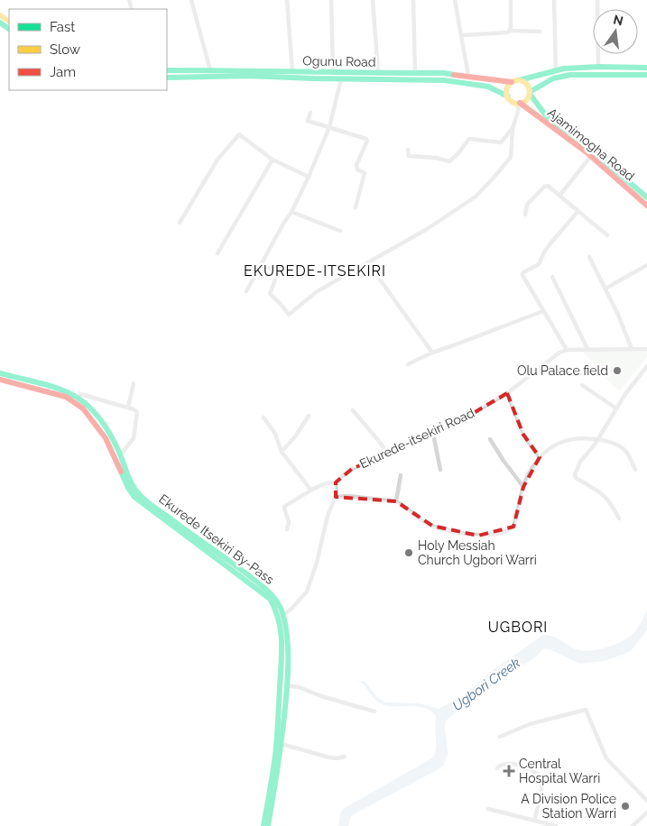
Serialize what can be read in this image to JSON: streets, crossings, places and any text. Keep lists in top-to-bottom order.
{
  "streets": {
    "main road": ["Ogunu Road", "Ajamimogha Road", "Ekurede Itsekiri By-Pass"],
    "street": ["Ekurede-itsekiri Road"]
  },
  "crossings": [
    ["Ogunu Road", "Ajamimogha Road"]
  ],
  "districts": ["EKUREDE-ITSEKIRI", "UGBORI"],
  "water": ["Ugbori Creek"],
  "places": {
    "other": ["Olu Palace field", "Holy Messiah Church Ugbori Warri", "A Division Police Station Warri"],
    "health": ["Central Hospital Warri"]
  },
  "legend": ["Fast", "Slow", "Jam"],
  "north": "top"
}
